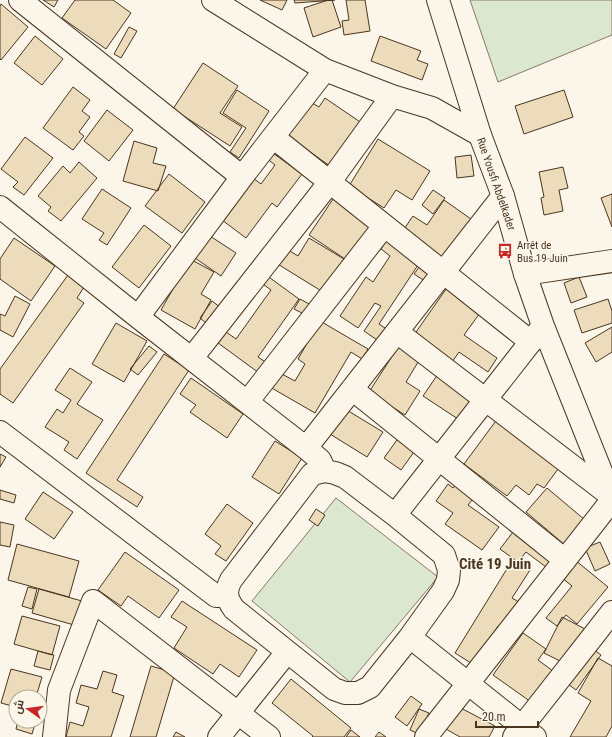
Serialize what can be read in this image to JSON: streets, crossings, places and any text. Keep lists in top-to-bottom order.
{
  "streets": {
    "street": ["Rue Yousfi Abdelkader"]
  },
  "districts": ["Cité 19 Juin"],
  "places": {
    "bus stop": ["Arrêt de Bus 19 Juin"]
  },
  "scale_bar": "20 m",
  "north": "left"
}
